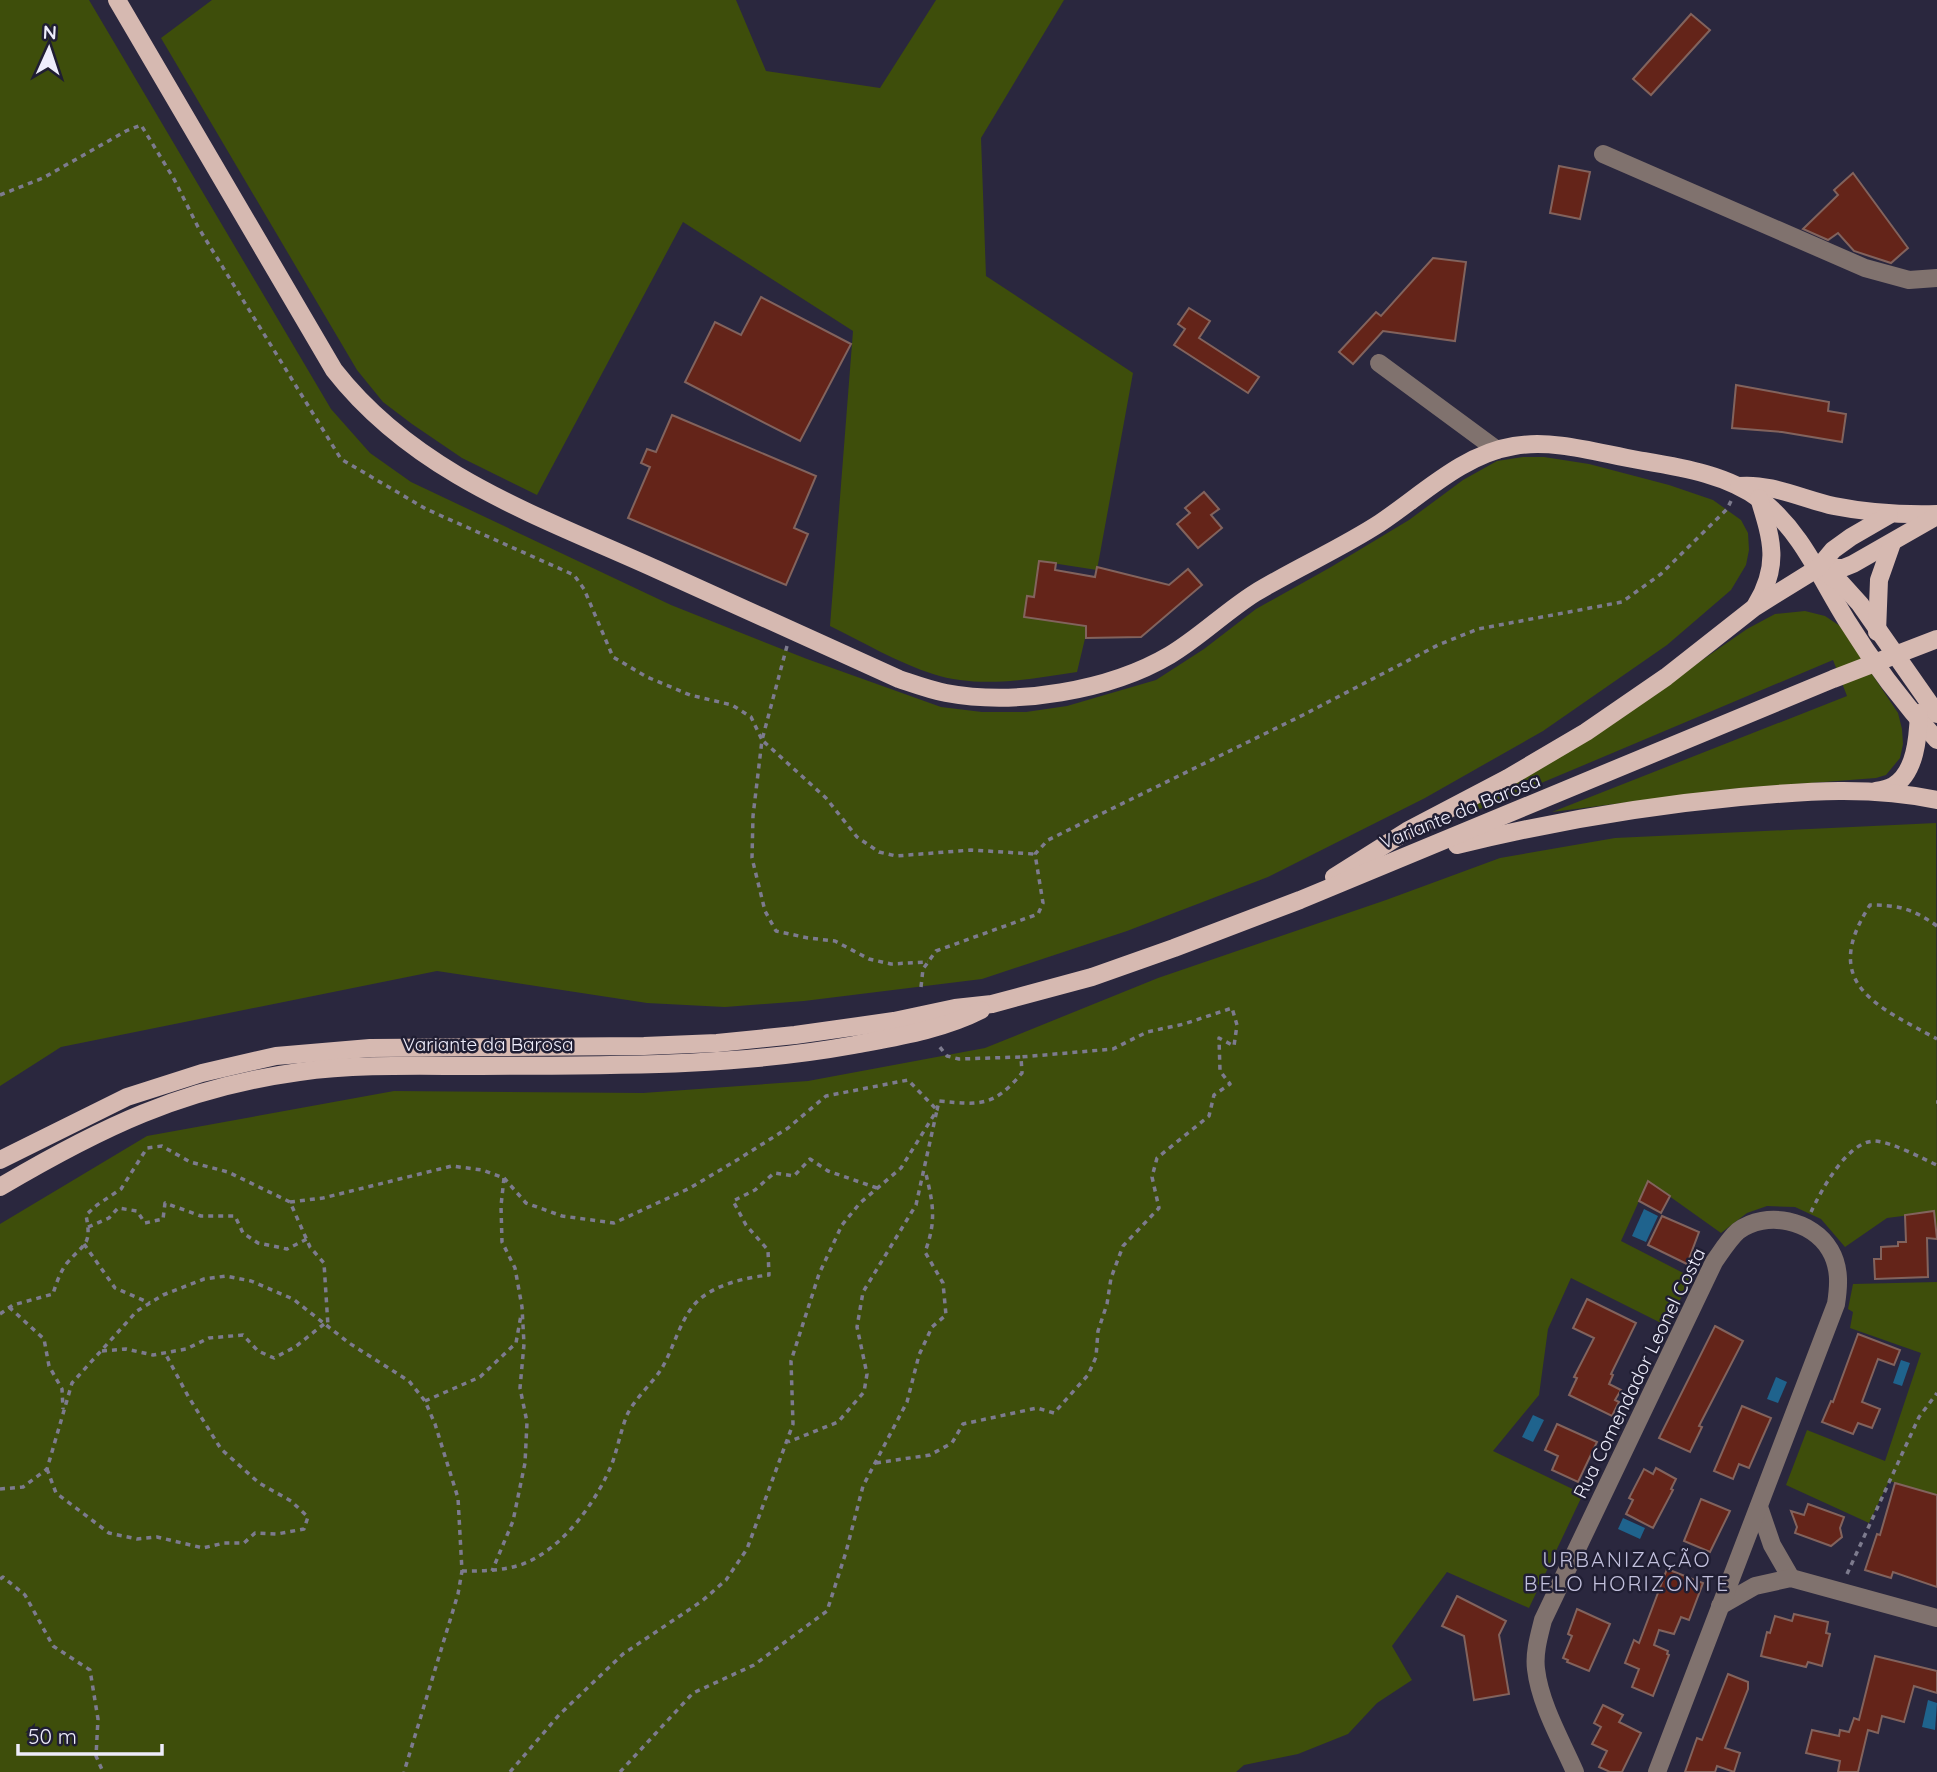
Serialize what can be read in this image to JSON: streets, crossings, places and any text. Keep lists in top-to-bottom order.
{
  "streets": {
    "main road": ["Variante da Barosa"],
    "street": ["Rua Comendador Leonel Costa"]
  },
  "districts": ["URBANIZAÇÃO BELO HORIZONTE"],
  "scale_bar": "50 m",
  "north": "top"
}
